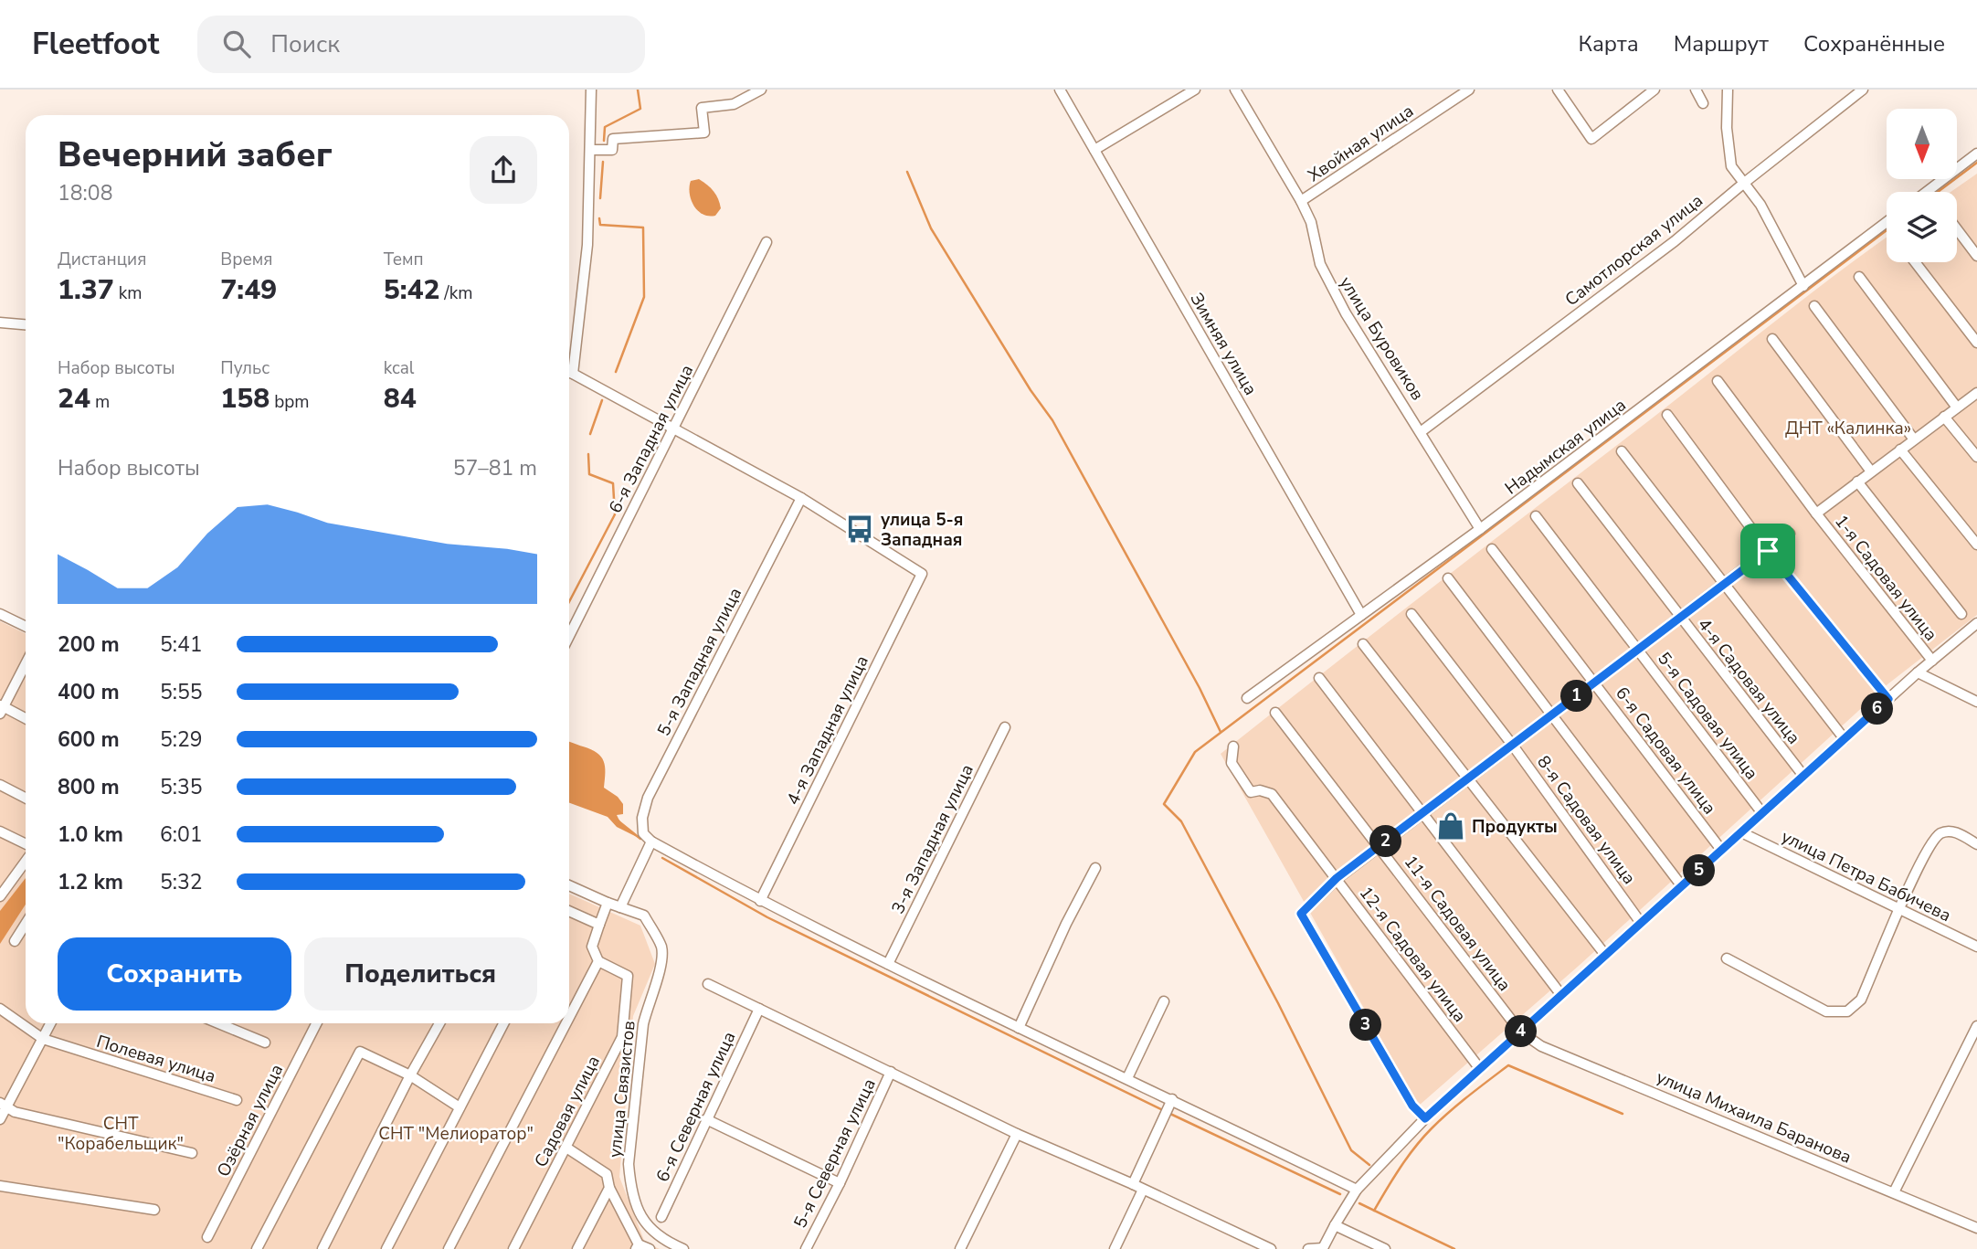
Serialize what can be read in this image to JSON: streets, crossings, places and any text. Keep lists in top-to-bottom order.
{
  "streets": {
    "street": [
      "Хвойная улица",
      "Самотлорская улица",
      "улица Буровиков",
      "Зимняя улица",
      "6-я Западная улица",
      "Надымская улица",
      "1-я Садовая улица",
      "5-я Западная улица",
      "4-я Садовая улица",
      "5-я Садовая улица",
      "4-я Западная улица",
      "6-я Садовая улица",
      "8-я Садовая улица",
      "3-я Западная улица",
      "улица Петра Бабичева",
      "11-я Садовая улица",
      "12-я Садовая улица",
      "Полевая улица",
      "улица Связистов",
      "6-я Северная улица",
      "Садовая улица",
      "улица Михаила Баранова",
      "Озёрная улица",
      "5-я Северная улица"
    ]
  },
  "crossings": [
    ["Хвойная улица", "улица Буровиков"],
    ["Самотлорская улица", "улица Буровиков"],
    ["улица Буровиков", "Надымская улица"],
    ["Зимняя улица", "Надымская улица"],
    ["5-я Западная улица", "4-я Западная улица"],
    ["11-я Садовая улица", "улица Михаила Баранова"]
  ],
  "parks": ["ДНТ «Калинка»", "СНТ \"Корабельщик\"", "СНТ \"Мелиоратор\""],
  "places": {
    "bus stop": ["улица 5-я Западная"],
    "shop": ["Продукты"]
  },
  "north": "bottom",
  "page": {
    "header": "Fleetfoot",
    "search": "Поиск",
    "nav": ["Карта", "Маршрут", "Сохранённые"],
    "heading": ["Вечерний забег", "18:08"],
    "stats": [
      ["Дистанция", "1.37 km"],
      ["Время", "7:49"],
      ["Темп", "5:42 /km"],
      ["Набор высоты", "24 m"],
      ["Пульс", "158 bpm"],
      ["kcal", "84"]
    ],
    "chart": ["Набор высоты", "57–81 m"],
    "list": [
      {
        "name": "200 m",
        "note": "5:41"
      },
      {
        "name": "400 m",
        "note": "5:55"
      },
      {
        "name": "600 m",
        "note": "5:29"
      },
      {
        "name": "800 m",
        "note": "5:35"
      },
      {
        "name": "1.0 km",
        "note": "6:01"
      },
      {
        "name": "1.2 km",
        "note": "5:32"
      }
    ],
    "pins": [
      "1",
      "6",
      "2",
      "5",
      "3",
      "4"
    ],
    "buttons": ["Сохранить", "Поделиться"]
  }
}
